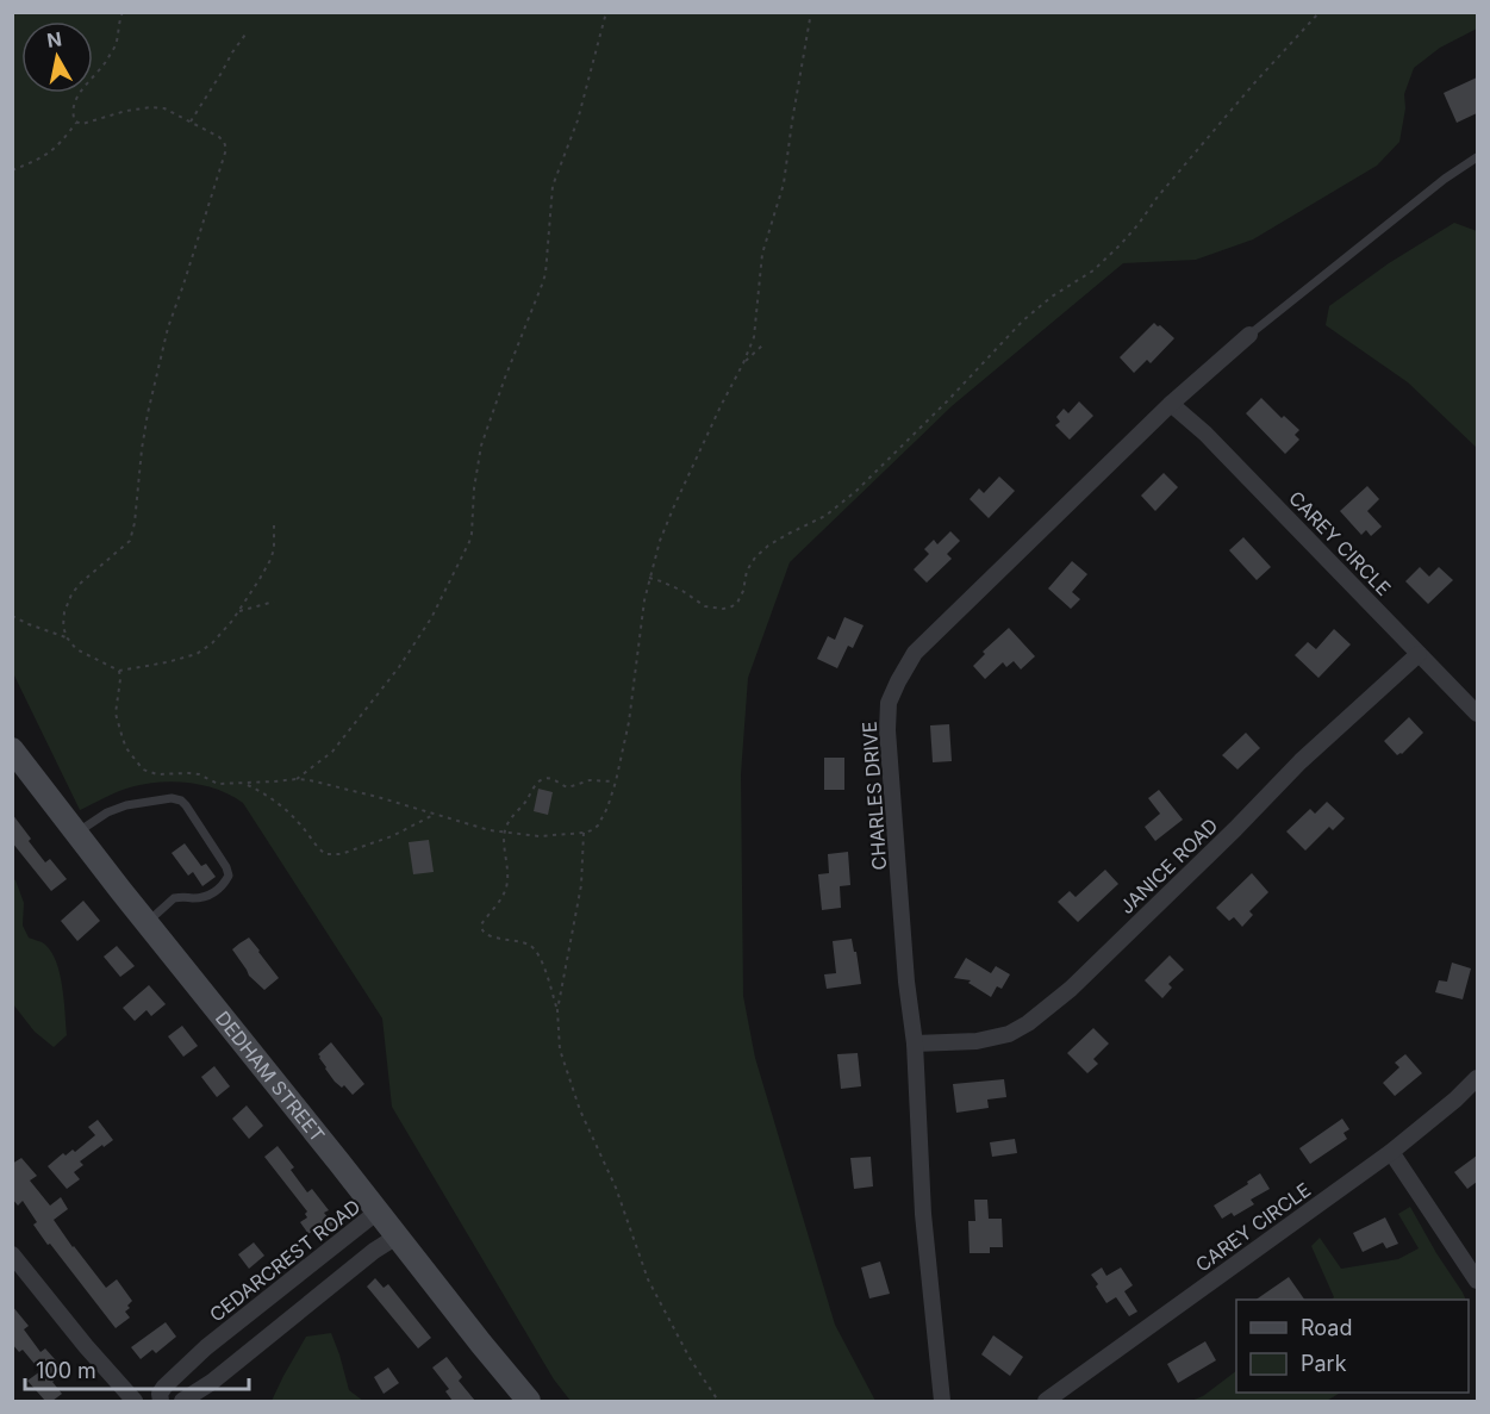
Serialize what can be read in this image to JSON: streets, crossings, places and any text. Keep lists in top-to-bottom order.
{
  "streets": {
    "main road": ["DEDHAM STREET"],
    "street": [
      "CAREY CIRCLE",
      "CHARLES DRIVE",
      "JANICE ROAD",
      "CEDARCREST ROAD"
    ]
  },
  "crossings": [
    ["CAREY CIRCLE", "CHARLES DRIVE"],
    ["CAREY CIRCLE", "JANICE ROAD"],
    ["CHARLES DRIVE", "JANICE ROAD"],
    ["DEDHAM STREET", "CEDARCREST ROAD"]
  ],
  "legend": ["Road", "Park"],
  "scale_bar": "100 m",
  "north": "top"
}
